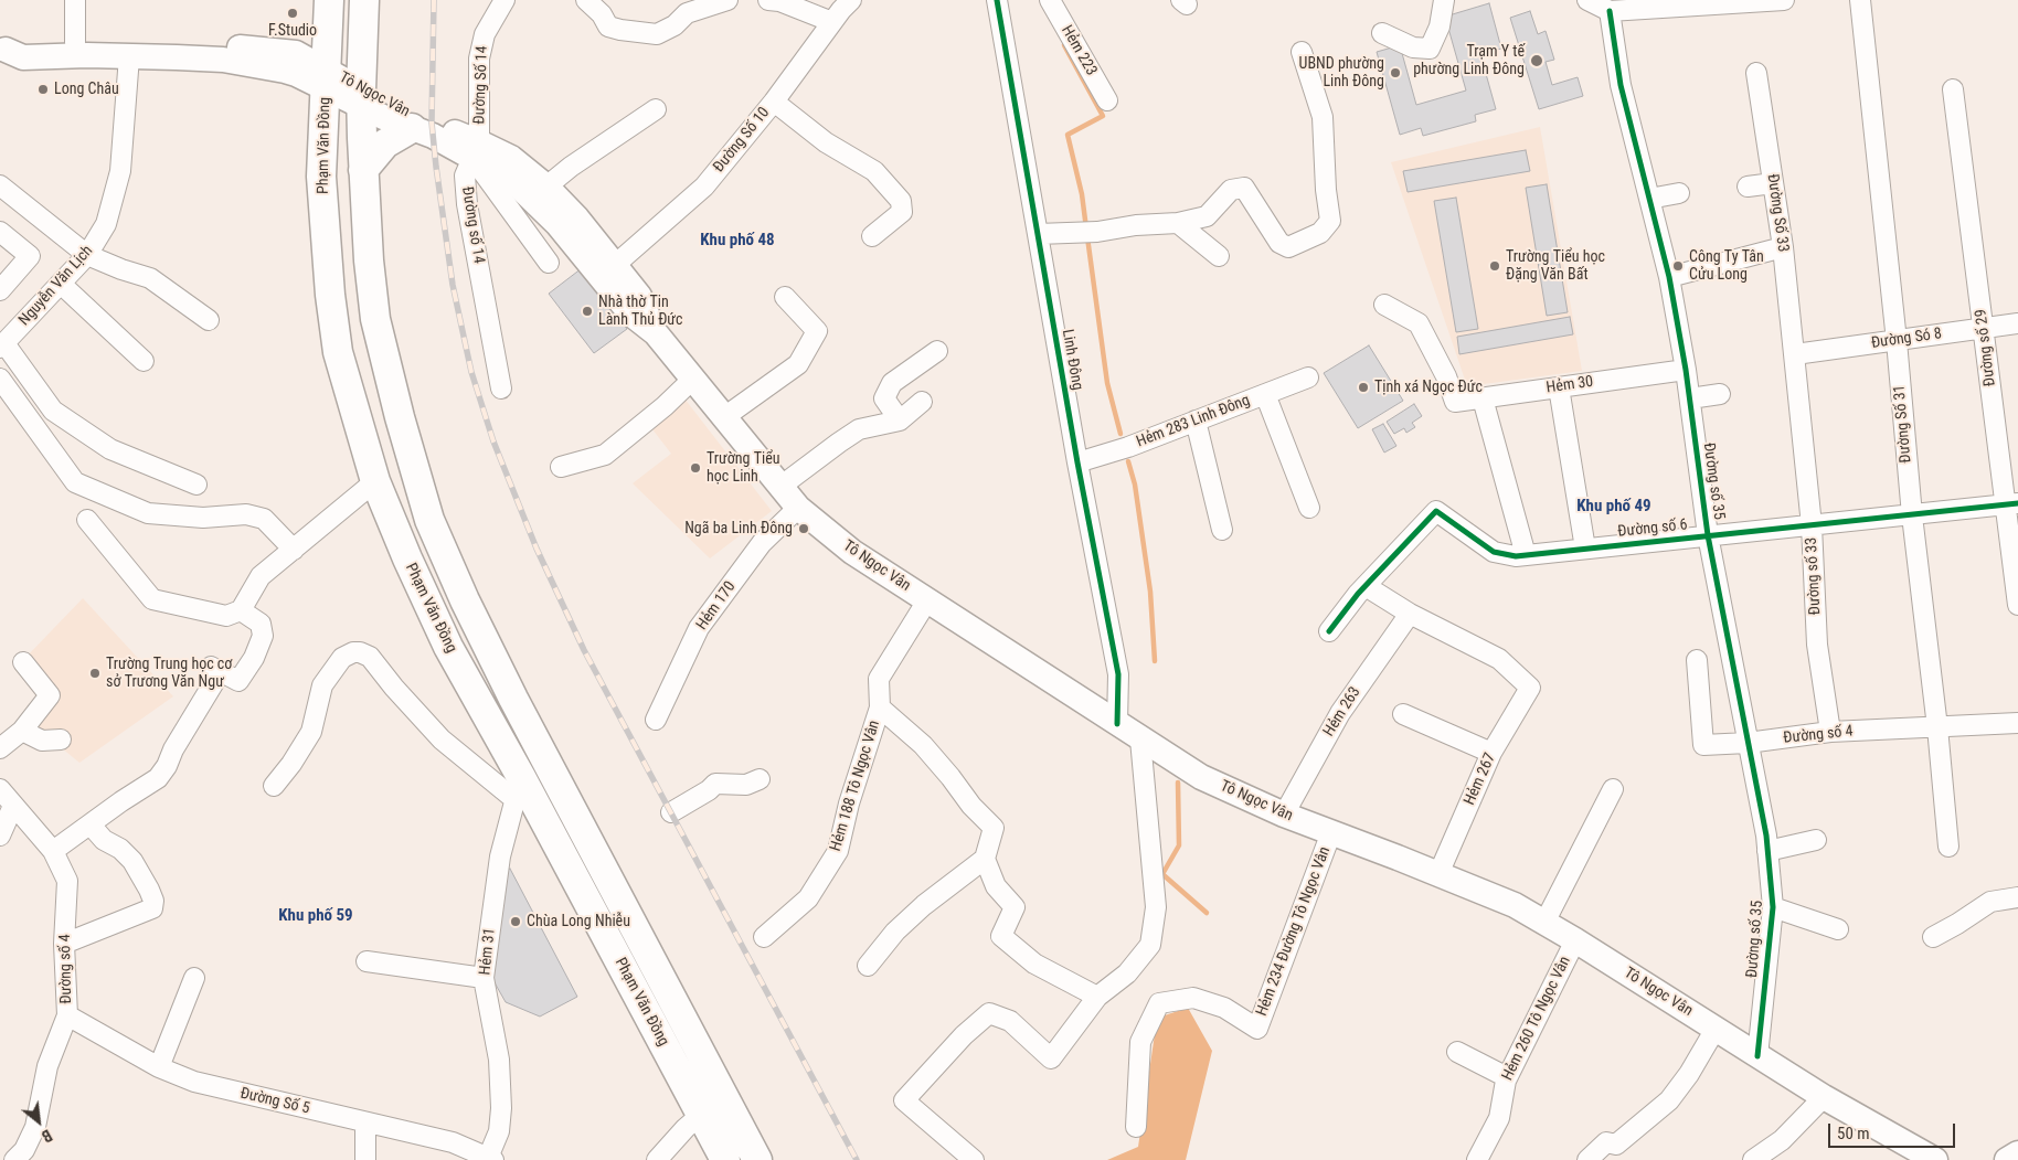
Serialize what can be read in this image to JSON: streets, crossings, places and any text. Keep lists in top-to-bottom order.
{
  "streets": {
    "highway": ["Phạm Văn Đồng"],
    "main road": ["Tô Ngọc Vân"],
    "street": [
      "Hẻm 223",
      "Đường Số 14",
      "Đường Số 10",
      "Đường Số 33",
      "Đường số 14",
      "Nguyễn Văn Lịch",
      "Đường Só 8",
      "Đường số 29",
      "Linh Đông",
      "Hẻm 30",
      "Hẻm 283 Linh Đông",
      "Đường Số 31",
      "Đường số 35",
      "Đường số 6",
      "Đường số 33",
      "Hẻm 170",
      "Hẻm 263",
      "Đường số 4",
      "Hẻm 267",
      "Hẻm 188 Tô Ngọc Vân",
      "Hẻm 234 Đường Tô Ngọc Vân",
      "Hẻm 31",
      "Hẻm 260 Tô Ngọc Vân",
      "Đường Số 5"
    ]
  },
  "crossings": [
    ["Đường Số 14", "Tô Ngọc Vân"],
    ["Đường Số 14", "Đường số 14"],
    ["Tô Ngọc Vân", "Đường Số 10"],
    ["Tô Ngọc Vân", "Phạm Văn Đồng"],
    ["Tô Ngọc Vân", "Đường số 14"],
    ["Tô Ngọc Vân", "Nguyễn Văn Lịch"],
    ["Tô Ngọc Vân", "Linh Đông"],
    ["Tô Ngọc Vân", "Đường số 35"],
    ["Tô Ngọc Vân", "Hẻm 170"],
    ["Tô Ngọc Vân", "Hẻm 263"],
    ["Tô Ngọc Vân", "Hẻm 267"],
    ["Tô Ngọc Vân", "Hẻm 188 Tô Ngọc Vân"],
    ["Tô Ngọc Vân", "Hẻm 234 Đường Tô Ngọc Vân"],
    ["Tô Ngọc Vân", "Hẻm 260 Tô Ngọc Vân"],
    ["Phạm Văn Đồng", "Hẻm 31"],
    ["Đường Số 33", "Đường Só 8"],
    ["Đường Số 33", "Đường số 33"],
    ["Đường Só 8", "Đường số 29"],
    ["Đường Só 8", "Đường Số 31"],
    ["Đường Só 8", "Đường số 33"],
    ["Đường số 29", "Đường số 6"],
    ["Linh Đông", "Hẻm 283 Linh Đông"],
    ["Hẻm 30", "Đường số 35"],
    ["Đường Số 31", "Đường số 6"],
    ["Đường Số 31", "Đường số 4"],
    ["Đường số 35", "Đường số 6"],
    ["Đường số 35", "Đường số 4"],
    ["Đường số 6", "Đường số 33"],
    ["Đường số 33", "Đường số 4"],
    ["Hẻm 263", "Hẻm 267"],
    ["Đường số 4", "Đường Số 5"],
    ["Hẻm 31", "Đường Số 5"]
  ],
  "districts": ["Khu phố 48", "Khu phố 49", "Khu phố 59"],
  "places": [
    "F.Studio",
    "Trạm Y tế phường Linh Đông",
    "UBND phường Linh Đông",
    "Long Châu",
    "Trường Tiểu học Đặng Văn Bất",
    "Công Ty Tân Cửu Long",
    "Nhà thờ Tin Lành Thủ Đức",
    "Tịnh xá Ngọc Đức",
    "Trường Tiểu học Linh",
    "Ngã ba Linh Đông",
    "Trường Trung học cơ sở Trương Văn Ngư",
    "Chùa Long Nhiễu"
  ],
  "scale_bar": "50 m",
  "north": "bottom right"
}
